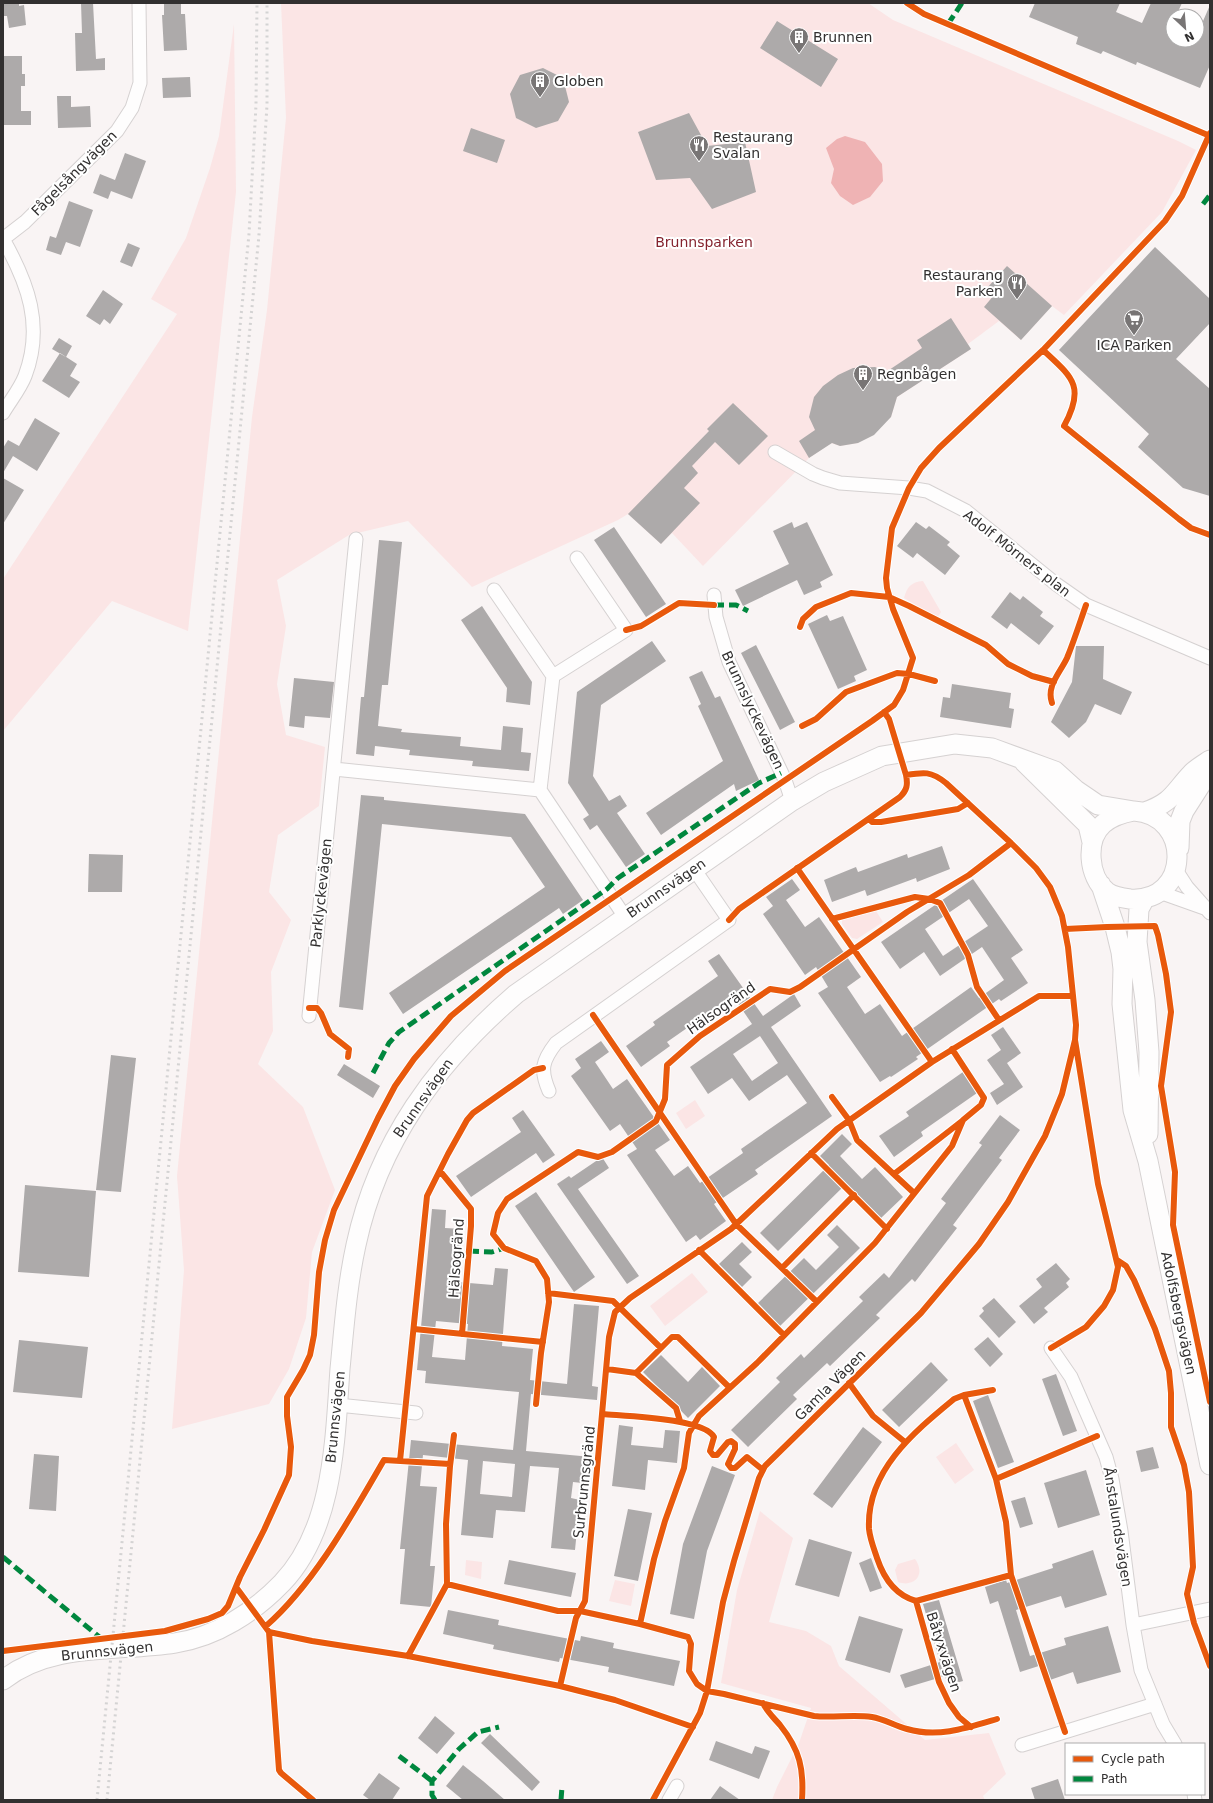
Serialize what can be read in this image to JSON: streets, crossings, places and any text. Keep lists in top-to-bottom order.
{
  "streets": {
    "street": [
      "Fågelsångvägen",
      "Adolf Mörners plan",
      "Brunnslyckevägen",
      "Brunnsvägen",
      "Parklyckevägen",
      "Adolfsbergsvägen",
      "Ånstalundsvägen"
    ],
    "cycle path": [
      "Hälsogränd",
      "Gamla Vägen",
      "Surbrunnsgränd",
      "Båtyxvägen"
    ]
  },
  "crossings": [
    ["Brunnslyckevägen", "Brunnsvägen"],
    ["Brunnsvägen", "Adolfsbergsvägen"]
  ],
  "parks": ["Brunnsparken"],
  "places": {
    "building": ["Brunnen", "Globen", "Regnbågen"],
    "restaurant": ["Restaurang Svalan", "Restaurang Parken"],
    "supermarket": ["ICA Parken"]
  },
  "legend": ["Cycle path", "Path"],
  "north": "bottom right"
}
